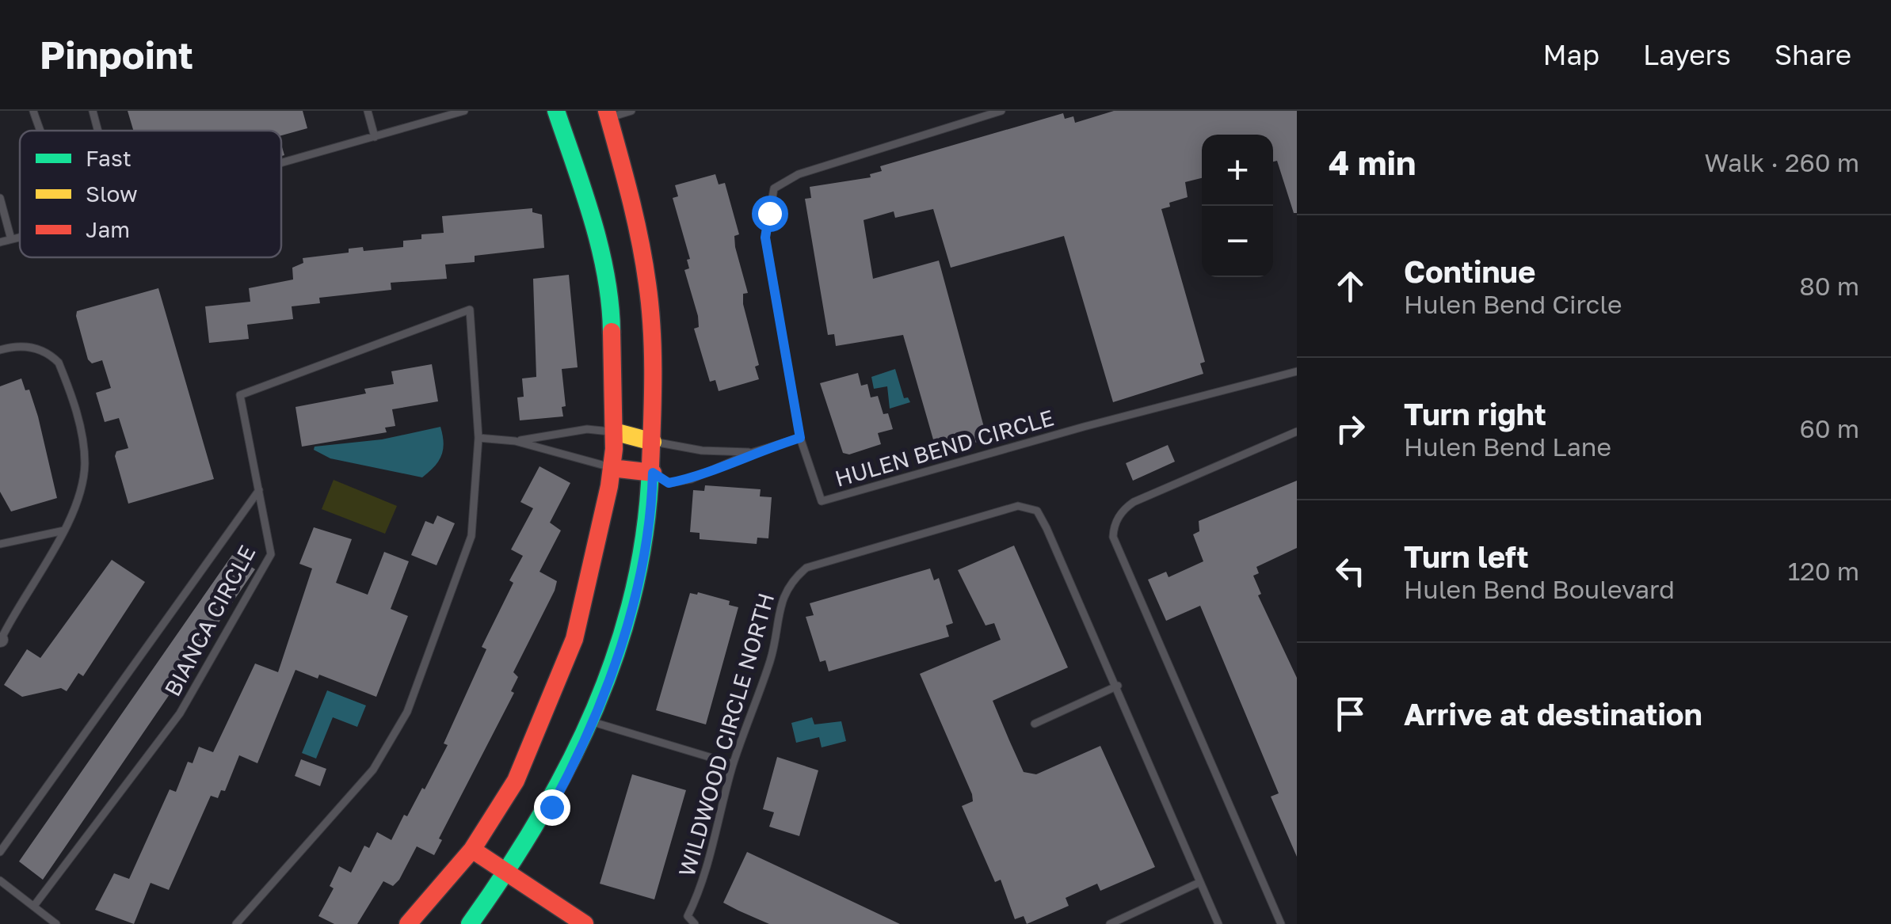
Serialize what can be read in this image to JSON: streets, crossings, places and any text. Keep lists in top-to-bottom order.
{
  "streets": {
    "lane": ["HULEN BEND CIRCLE", "BIANCA CIRCLE", "WILDWOOD CIRCLE NORTH"]
  },
  "legend": ["Fast", "Slow", "Jam"],
  "page": {
    "header": "Pinpoint",
    "nav": ["Map", "Layers", "Share"],
    "heading": ["4 min", "Walk · 260 m"],
    "map_buttons": ["+", "−"],
    "list": [
      ["Continue", "Hulen Bend Circle", "80 m"],
      ["Turn right", "Hulen Bend Lane", "60 m"],
      ["Turn left", "Hulen Bend Boulevard", "120 m"],
      "Arrive at destination"
    ]
  }
}
